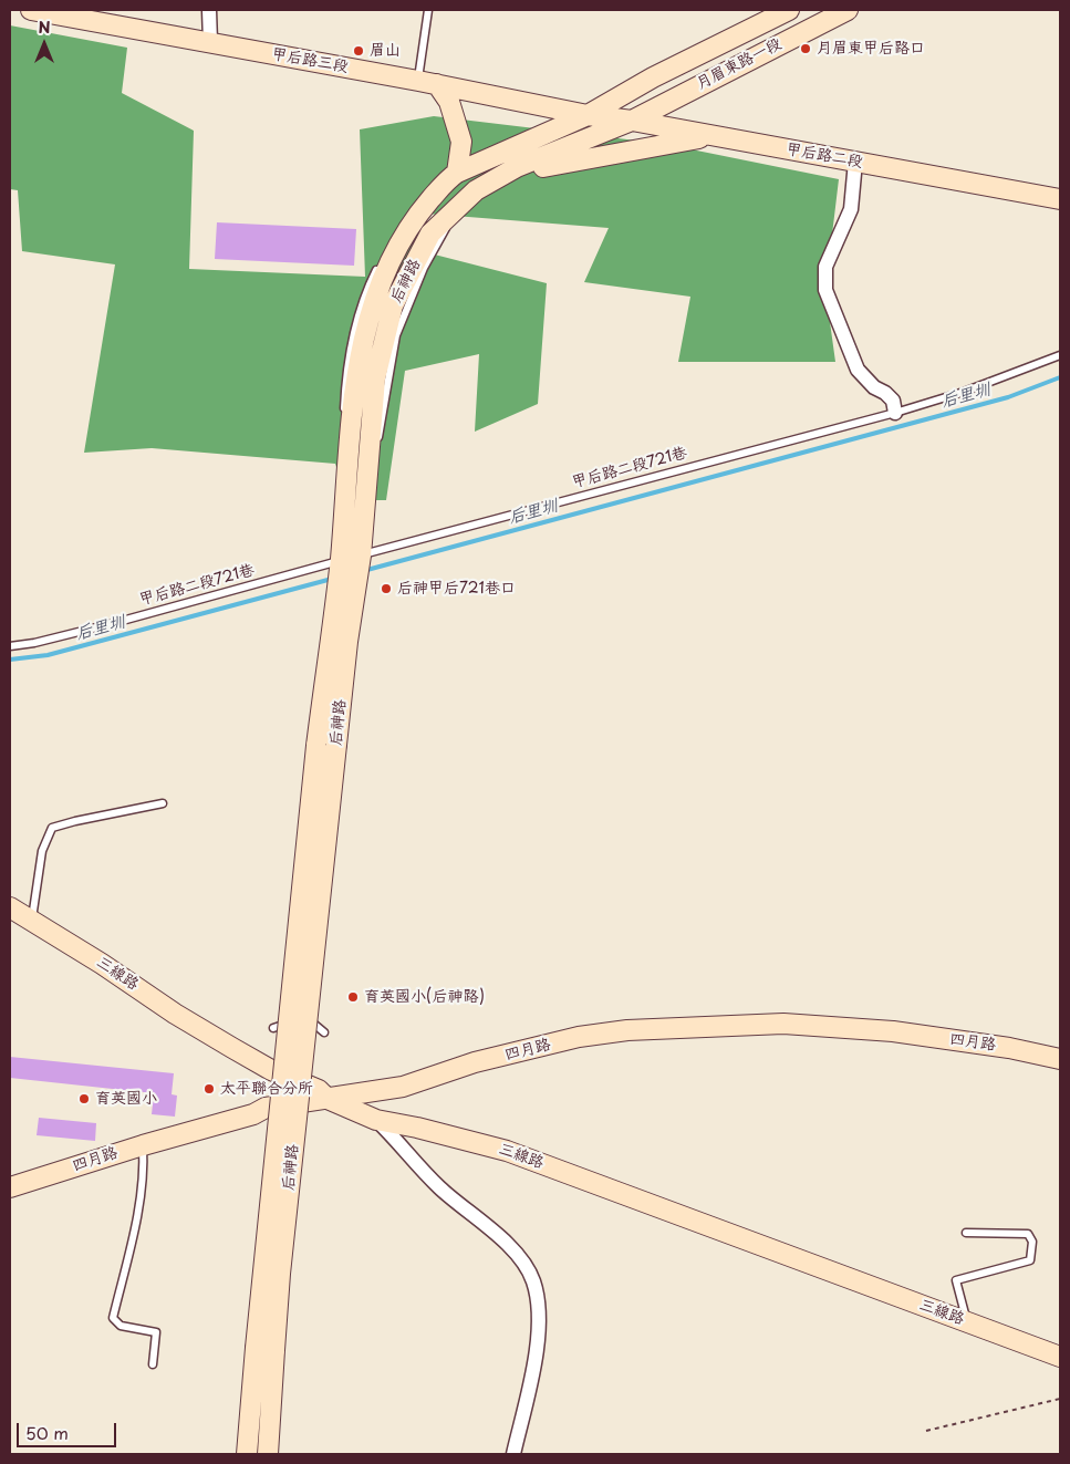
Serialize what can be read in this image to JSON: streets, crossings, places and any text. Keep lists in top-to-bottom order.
{
  "streets": {
    "street": [
      "甲后路三段",
      "月眉東路一段",
      "甲后路二段",
      "后神路",
      "三線路",
      "四月路"
    ],
    "lane": ["甲后路二段721巷"]
  },
  "crossings": [
    ["甲后路三段", "月眉東路一段"],
    ["甲后路三段", "甲后路二段"],
    ["甲后路三段", "后神路"],
    ["月眉東路一段", "甲后路二段"],
    ["月眉東路一段", "后神路"],
    ["甲后路二段", "后神路"],
    ["后神路", "甲后路二段721巷"],
    ["三線路", "四月路"]
  ],
  "water": ["后里圳"],
  "places": [
    "月眉東甲后路口",
    "眉山",
    "后神甲后721巷口",
    "育英國小(后神路)",
    "太平聯合分所",
    "育英國小"
  ],
  "scale_bar": "50 m",
  "north": "top"
}
